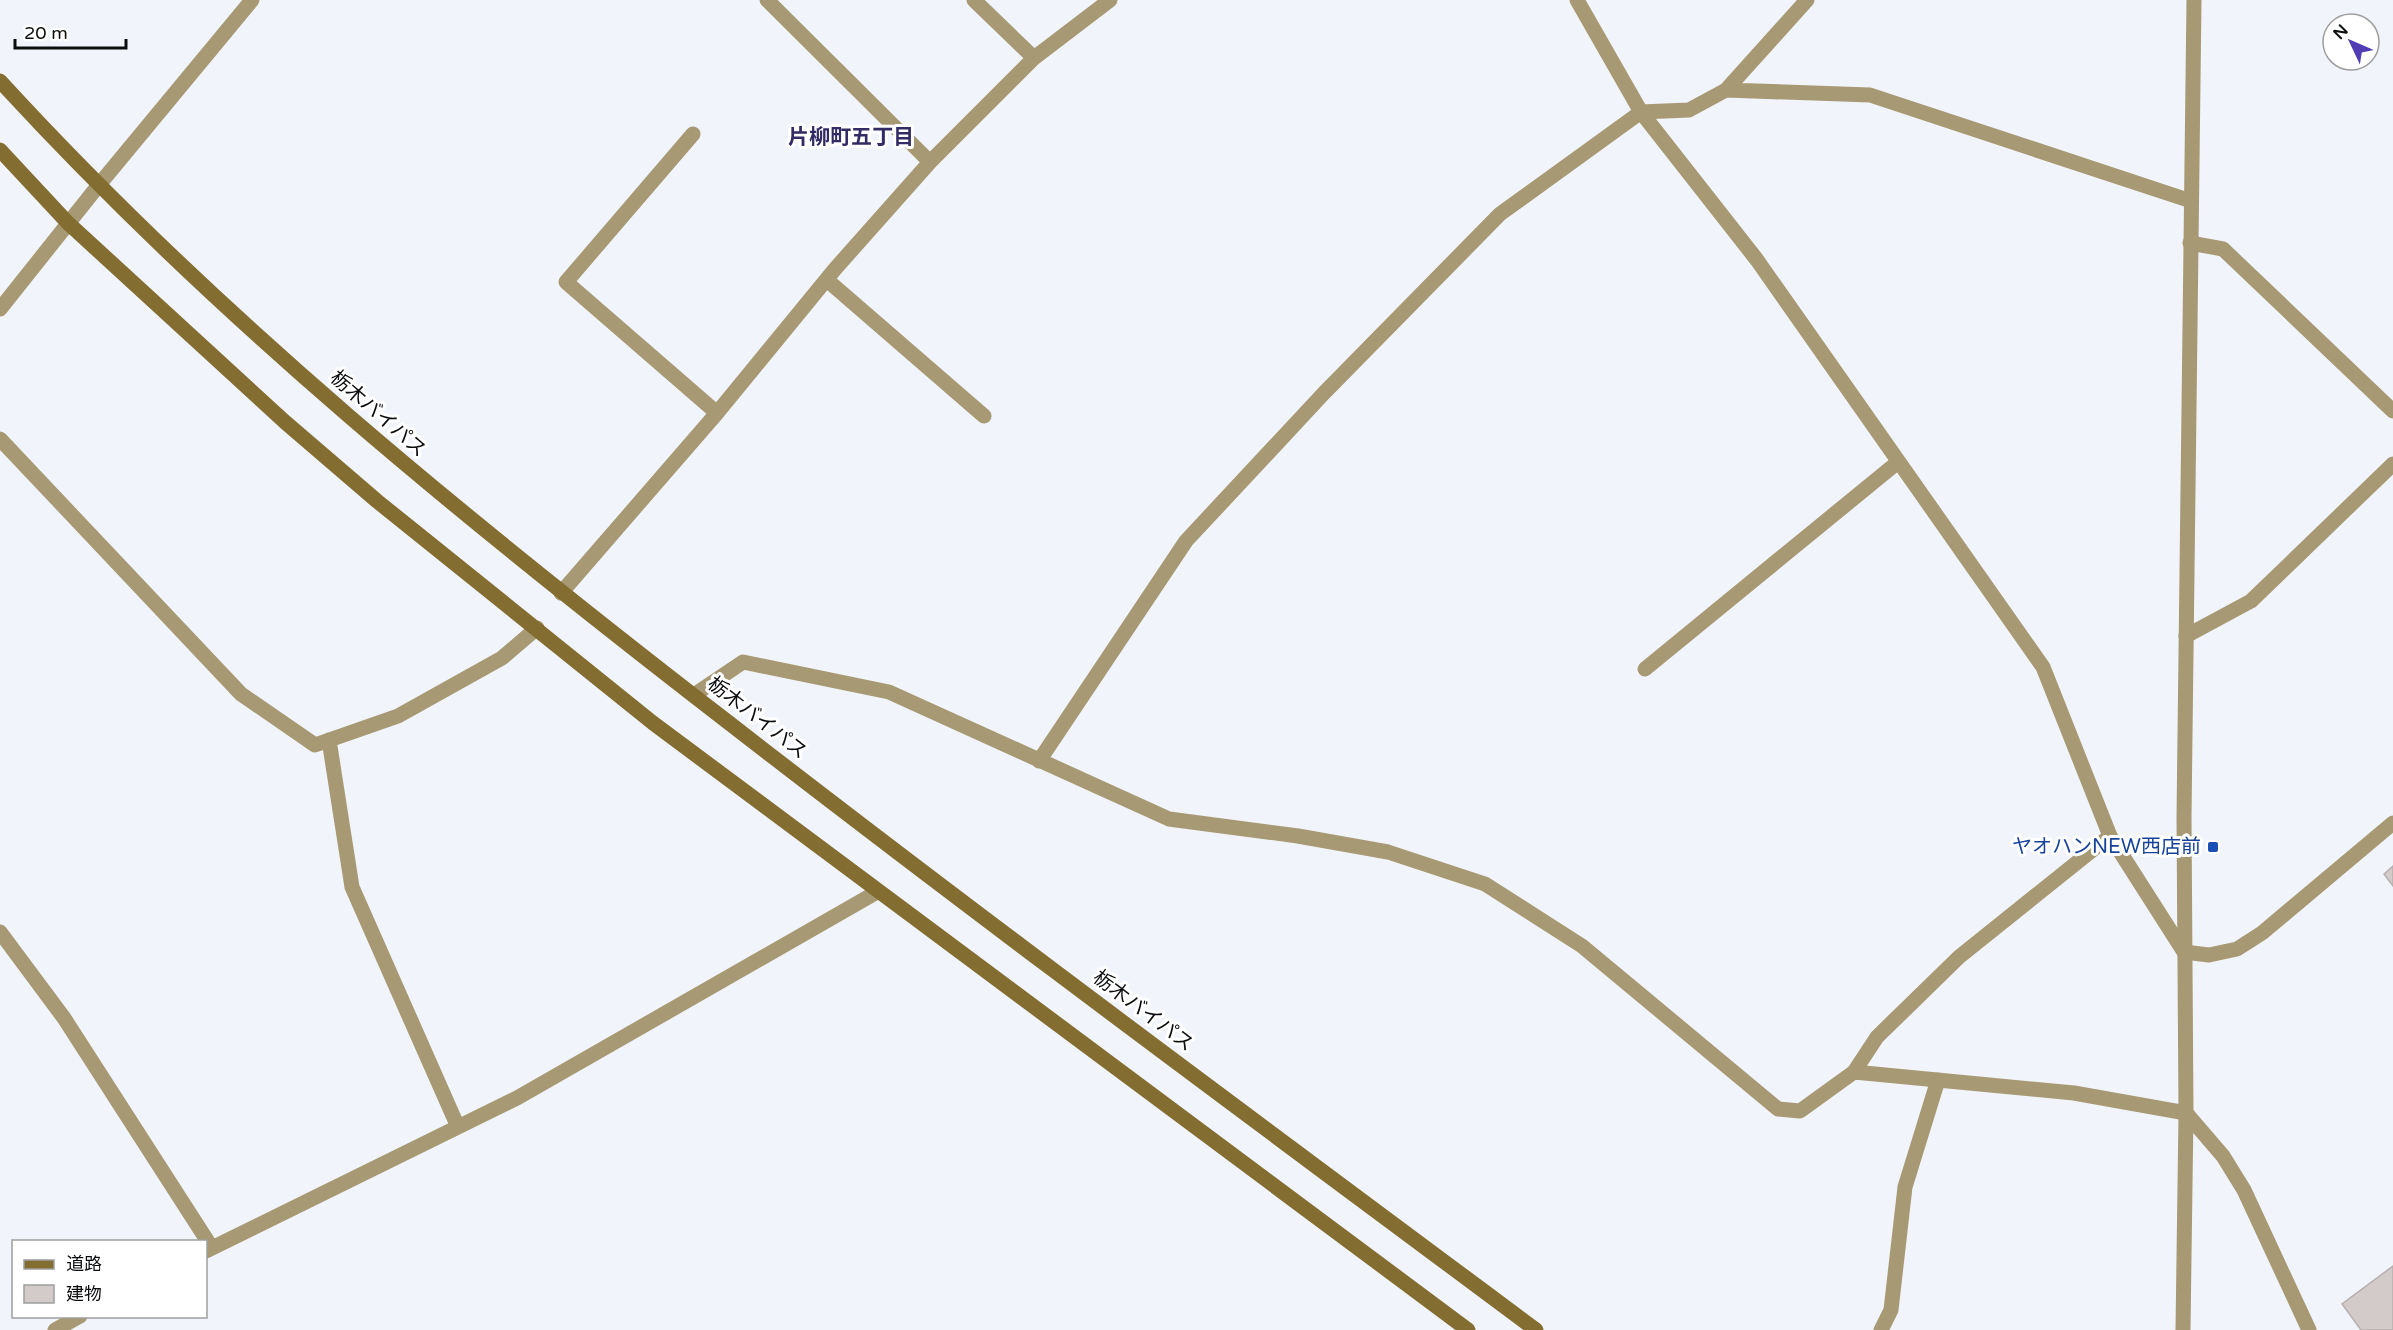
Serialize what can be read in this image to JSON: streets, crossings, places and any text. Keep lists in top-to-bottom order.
{
  "streets": {
    "main road": ["栃木バイパス"]
  },
  "districts": ["片柳町五丁目"],
  "places": {
    "transit": ["ヤオハンNEW西店前"]
  },
  "legend": ["道路", "建物"],
  "scale_bar": "20 m",
  "north": "top left"
}
